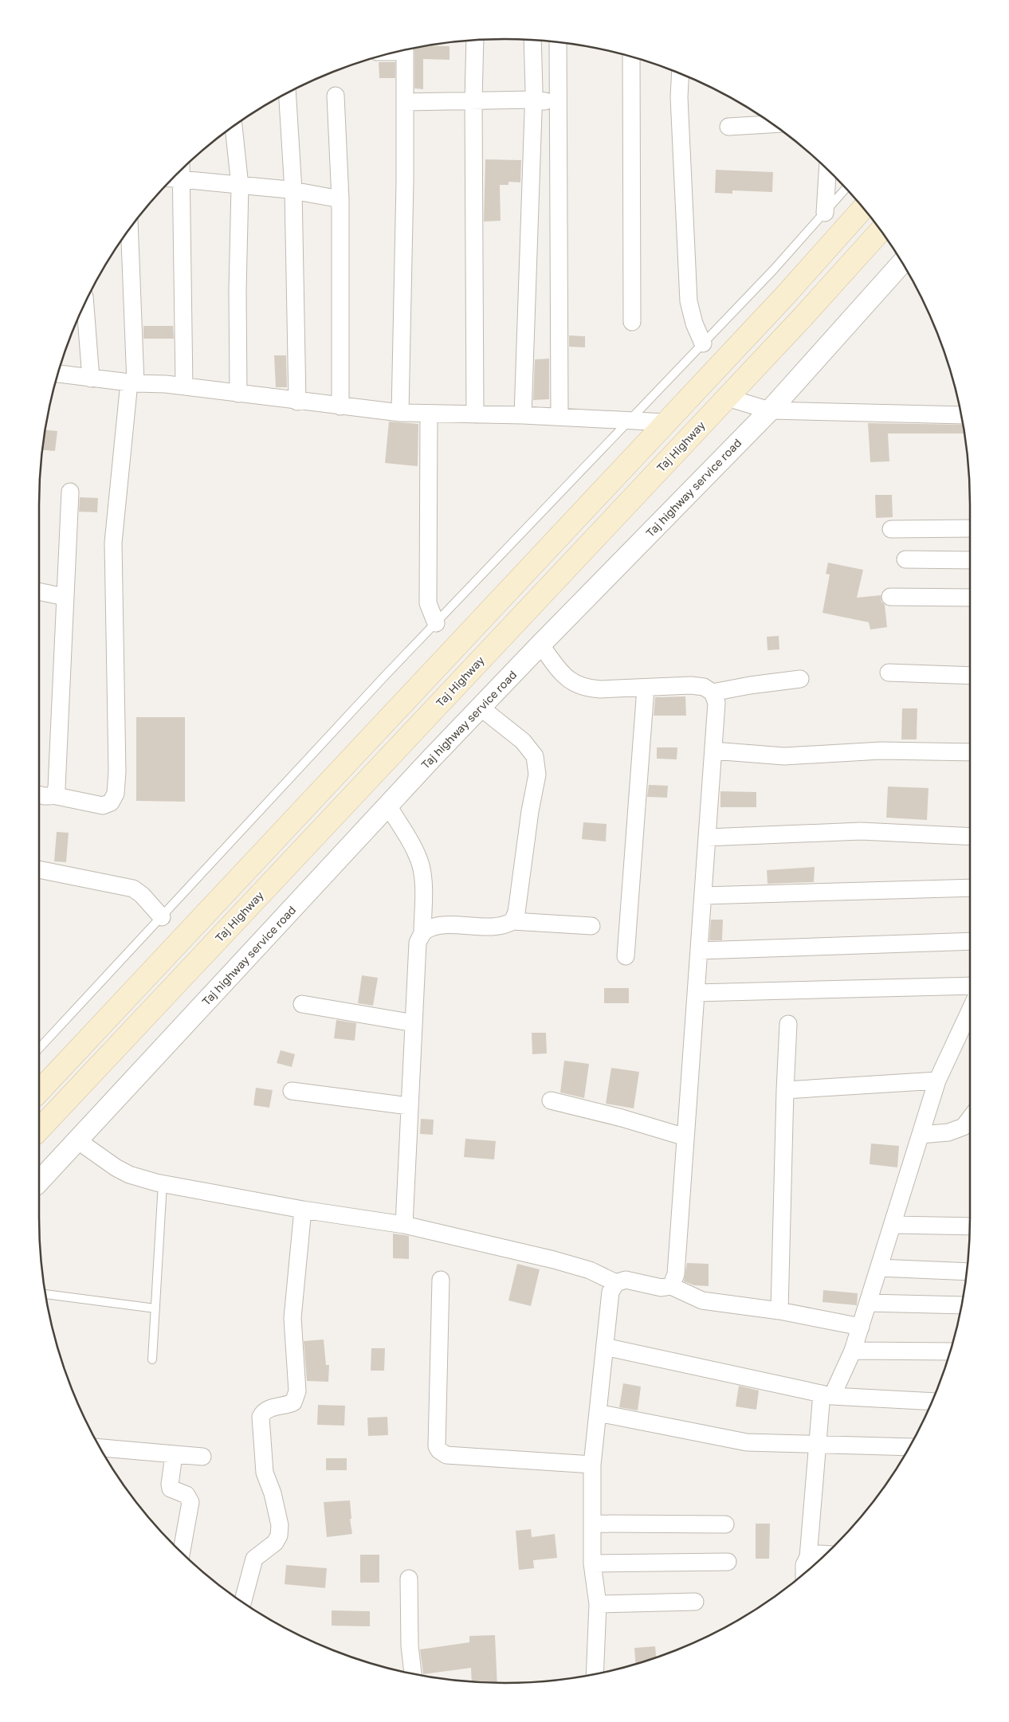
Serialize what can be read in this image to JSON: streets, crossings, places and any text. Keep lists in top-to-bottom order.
{
  "streets": {
    "main road": ["Taj Highway"],
    "street": ["Taj highway service road"]
  }
}
